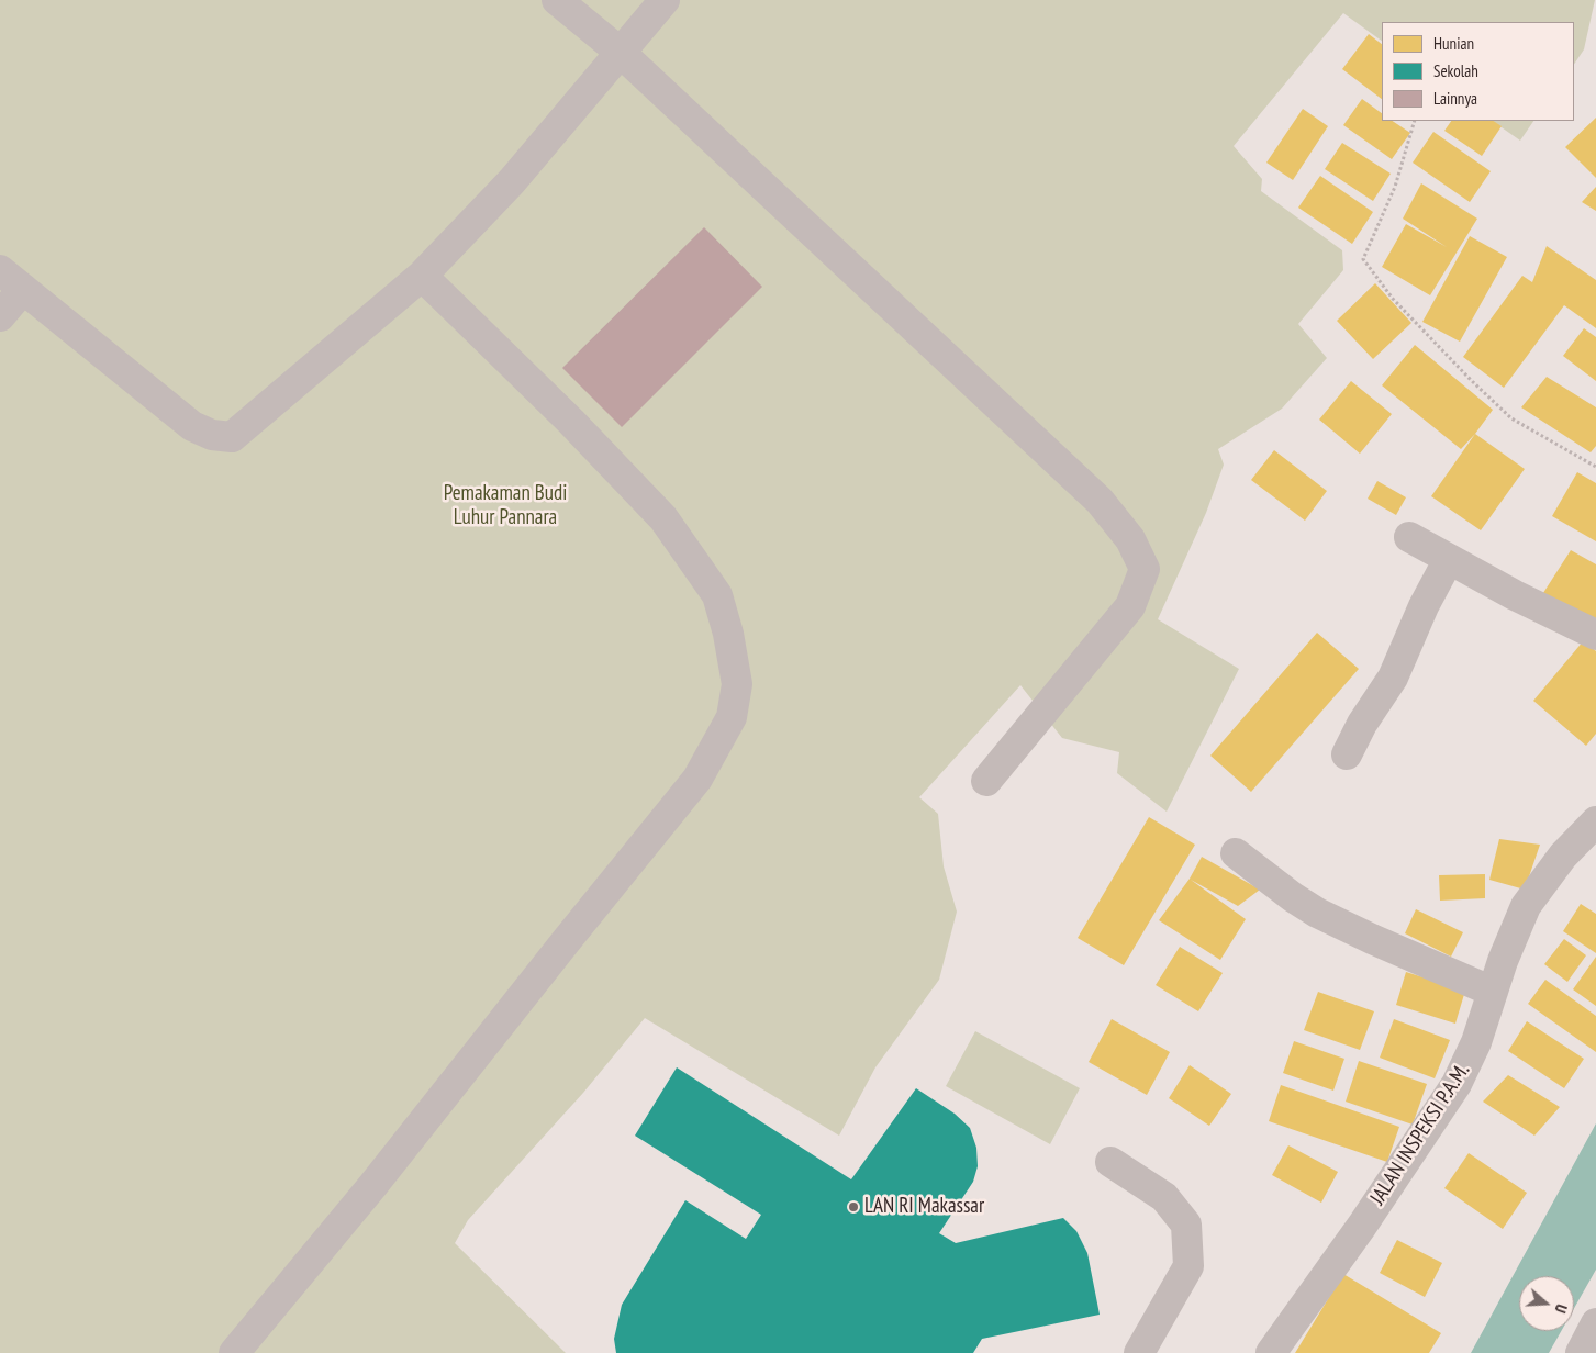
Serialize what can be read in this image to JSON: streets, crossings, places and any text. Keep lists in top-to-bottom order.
{
  "streets": {
    "street": ["JALAN INSPEKSI P.A.M."]
  },
  "parks": ["Pemakaman Budi Luhur Pannara"],
  "places": ["LAN RI Makassar"],
  "legend": ["Hunian", "Sekolah", "Lainnya"],
  "north": "right"
}
